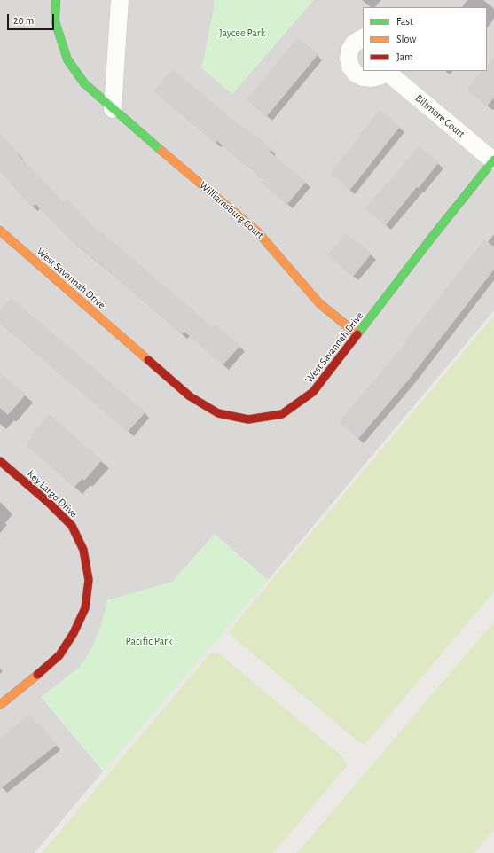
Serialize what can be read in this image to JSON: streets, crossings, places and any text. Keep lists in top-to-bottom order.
{
  "streets": {
    "street": [
      "Biltmore Court",
      "Williamsburg Court",
      "West Savannah Drive",
      "Key Largo Drive"
    ]
  },
  "crossings": [
    ["Biltmore Court", "West Savannah Drive"],
    ["Williamsburg Court", "West Savannah Drive"]
  ],
  "parks": ["Jaycee Park", "Pacific Park"],
  "legend": ["Fast", "Slow", "Jam"],
  "scale_bar": "20 m"
}
